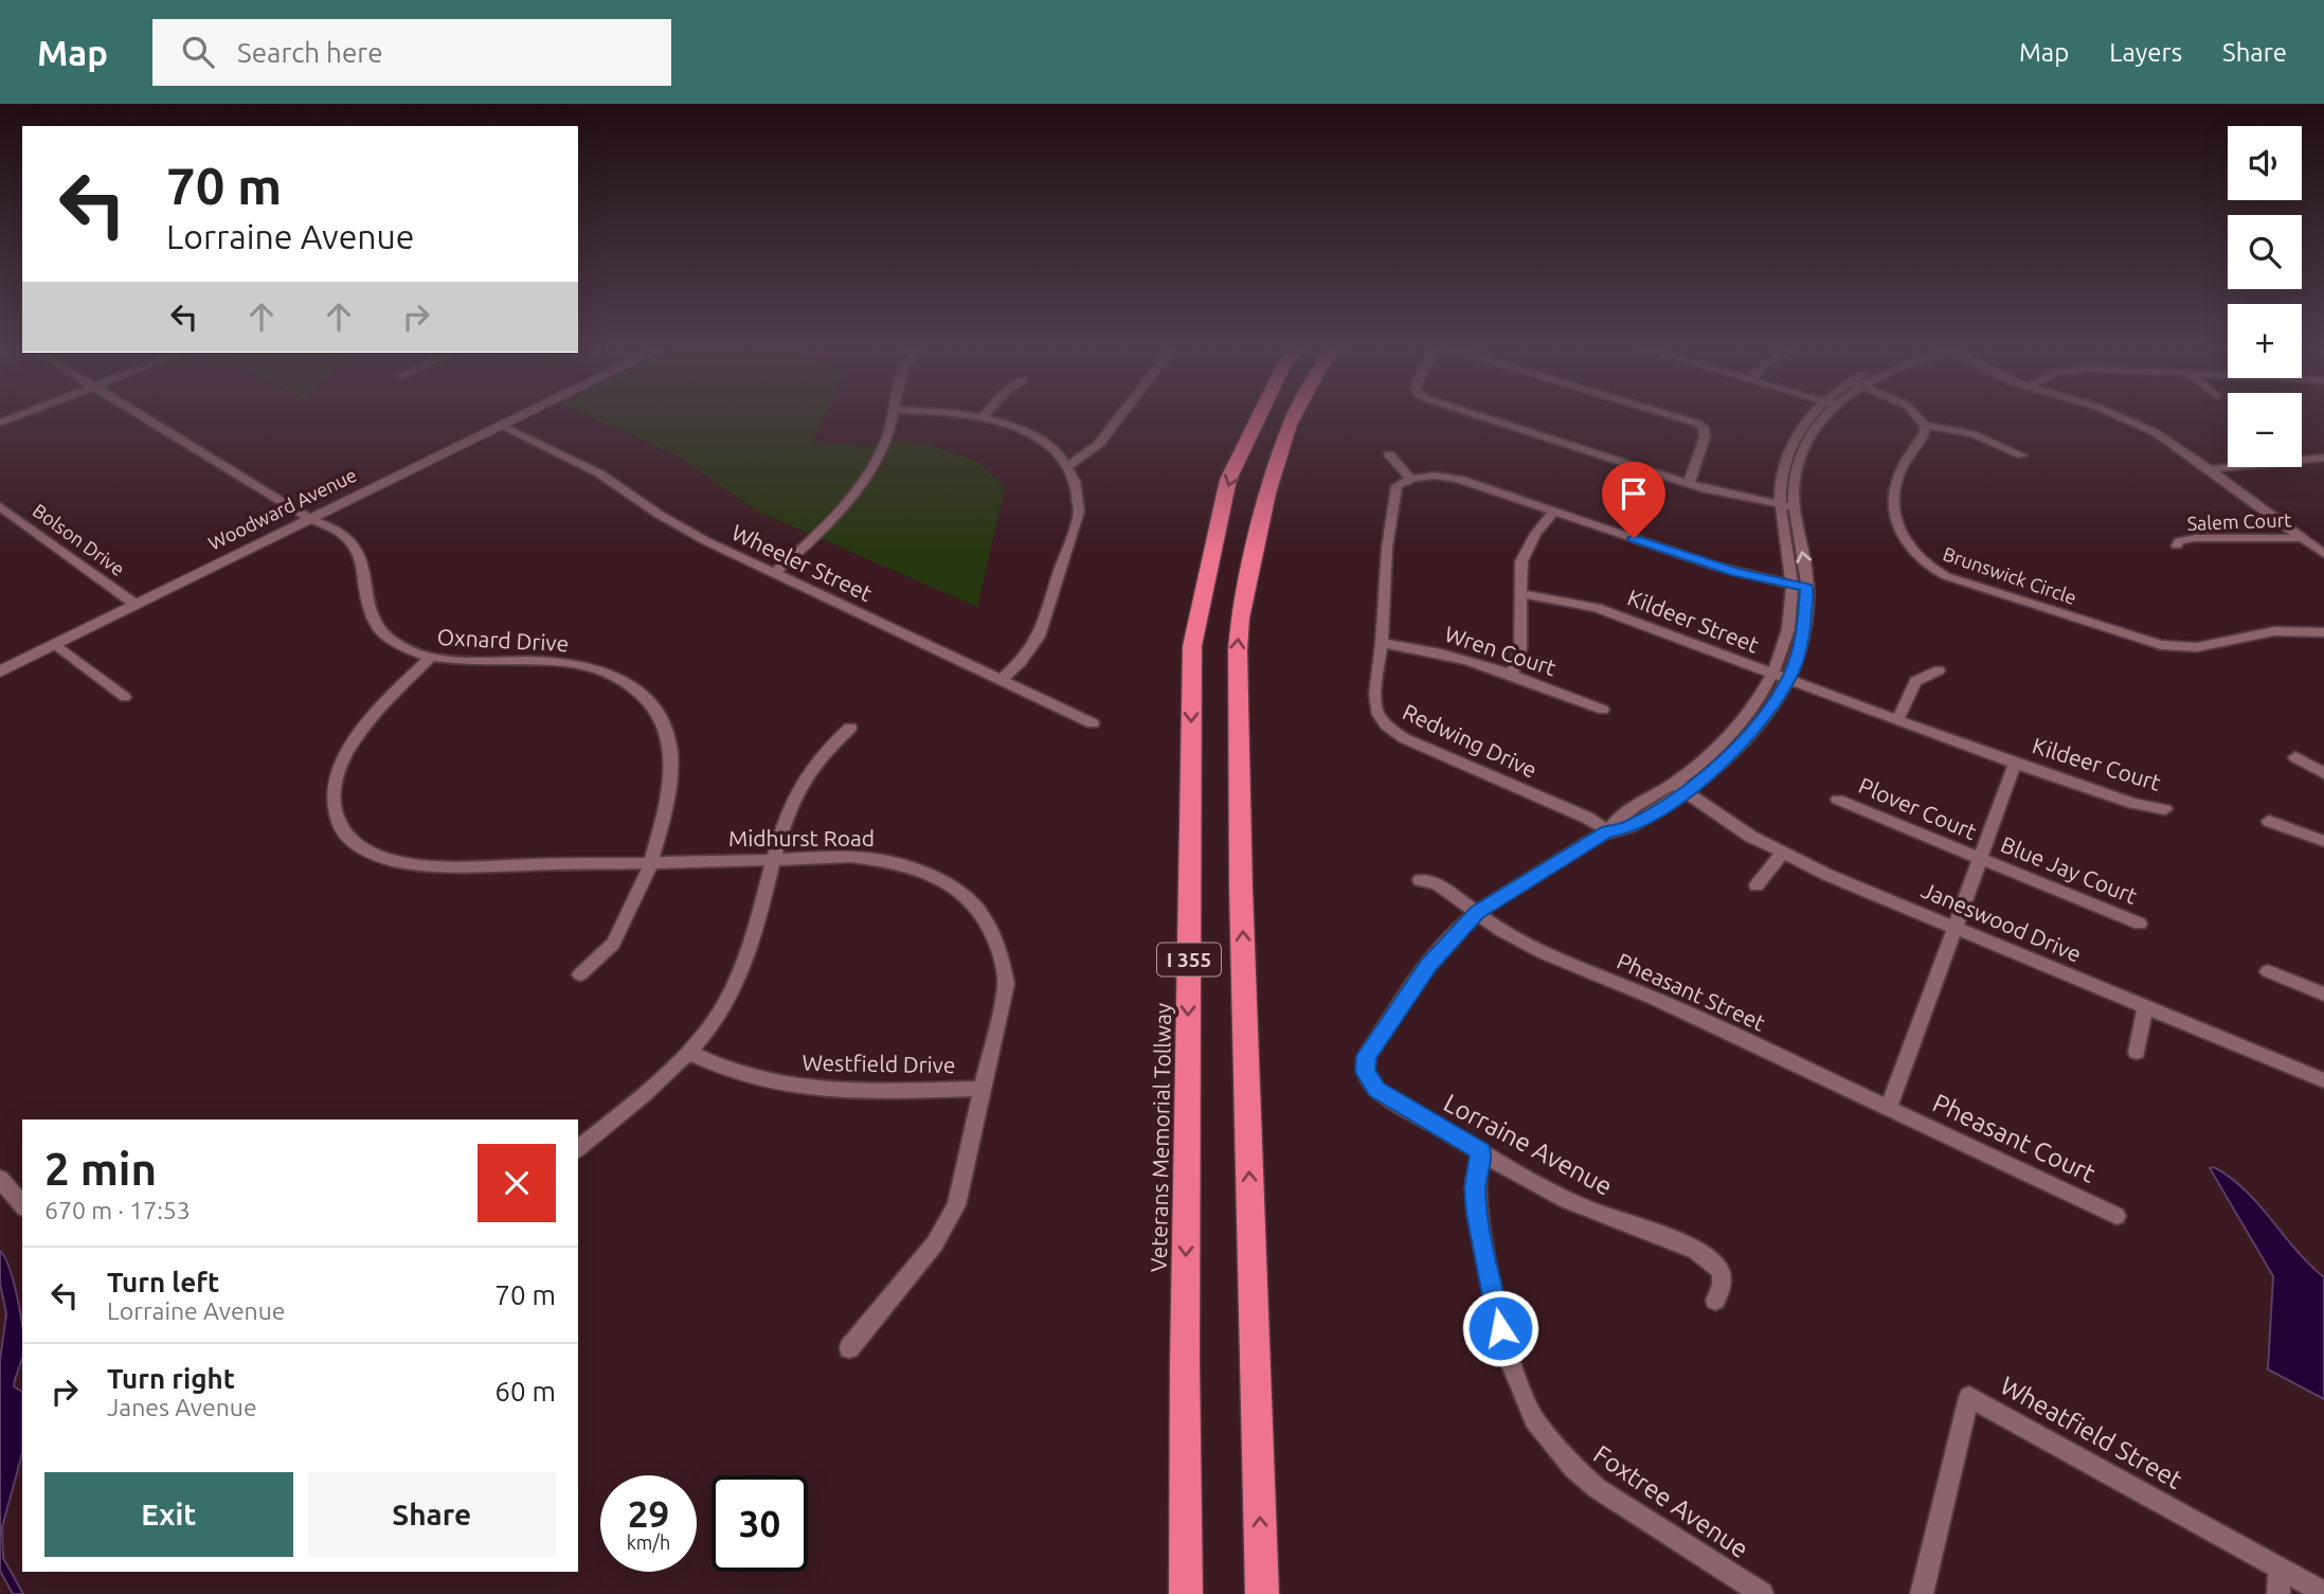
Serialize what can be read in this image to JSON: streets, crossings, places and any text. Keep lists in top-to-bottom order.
{
  "streets": {
    "highway": ["I 355", "Veterans Memorial Tollway"],
    "main road": ["Woodward Avenue"],
    "street": [
      "Salem Court",
      "Bolson Drive",
      "Wheeler Street",
      "Brunswick Circle",
      "Kildeer Street",
      "Oxnard Drive",
      "Wren Court",
      "Redwing Drive",
      "Kildeer Court",
      "Plover Court",
      "Midhurst Road",
      "Blue Jay Court",
      "Janeswood Drive",
      "Pheasant Street",
      "Westfield Drive",
      "Pheasant Court",
      "Lorraine Avenue",
      "Wheatfield Street",
      "Foxtree Avenue"
    ]
  },
  "crossings": [
    ["Woodward Avenue", "Bolson Drive"],
    ["Woodward Avenue", "Wheeler Street"],
    ["Woodward Avenue", "Oxnard Drive"],
    ["Kildeer Street", "Kildeer Court"],
    ["Oxnard Drive", "Midhurst Road"],
    ["Wren Court", "Redwing Drive"],
    ["Plover Court", "Blue Jay Court"],
    ["Midhurst Road", "Westfield Drive"],
    ["Pheasant Street", "Pheasant Court"],
    ["Pheasant Street", "Lorraine Avenue"],
    ["Lorraine Avenue", "Foxtree Avenue"]
  ],
  "page": {
    "header": "Map",
    "search": "Search here",
    "nav": ["Map", "Layers", "Share"],
    "map_buttons": ["+", "−"],
    "turn": ["70 m", "Lorraine Avenue"],
    "heading": ["2 min", "670 m · 17:53"],
    "list": [
      {
        "name": "Turn left",
        "note": "Lorraine Avenue",
        "value": "70 m"
      },
      {
        "name": "Turn right",
        "note": "Janes Avenue",
        "value": "60 m"
      }
    ],
    "buttons": ["Exit", "Share"],
    "speed": "29 km/h",
    "limit": "30"
  }
}
